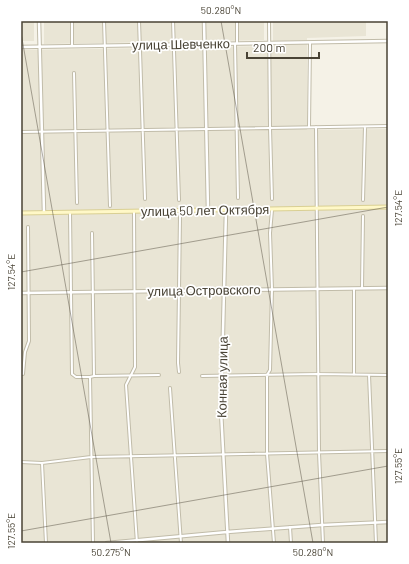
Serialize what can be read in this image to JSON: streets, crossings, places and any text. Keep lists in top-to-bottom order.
{
  "streets": {
    "main road": ["улица 50 лет Октября"],
    "street": ["улица Шевченко", "улица Островского", "Конная улица"]
  },
  "crossings": [
    ["улица 50 лет Октября", "Конная улица"],
    ["улица Островского", "Конная улица"]
  ],
  "scale_bar": "200 m",
  "coordinates": [
    "50.280°N",
    "127.54°E",
    "127.55°E",
    "50.275°N"
  ]
}
